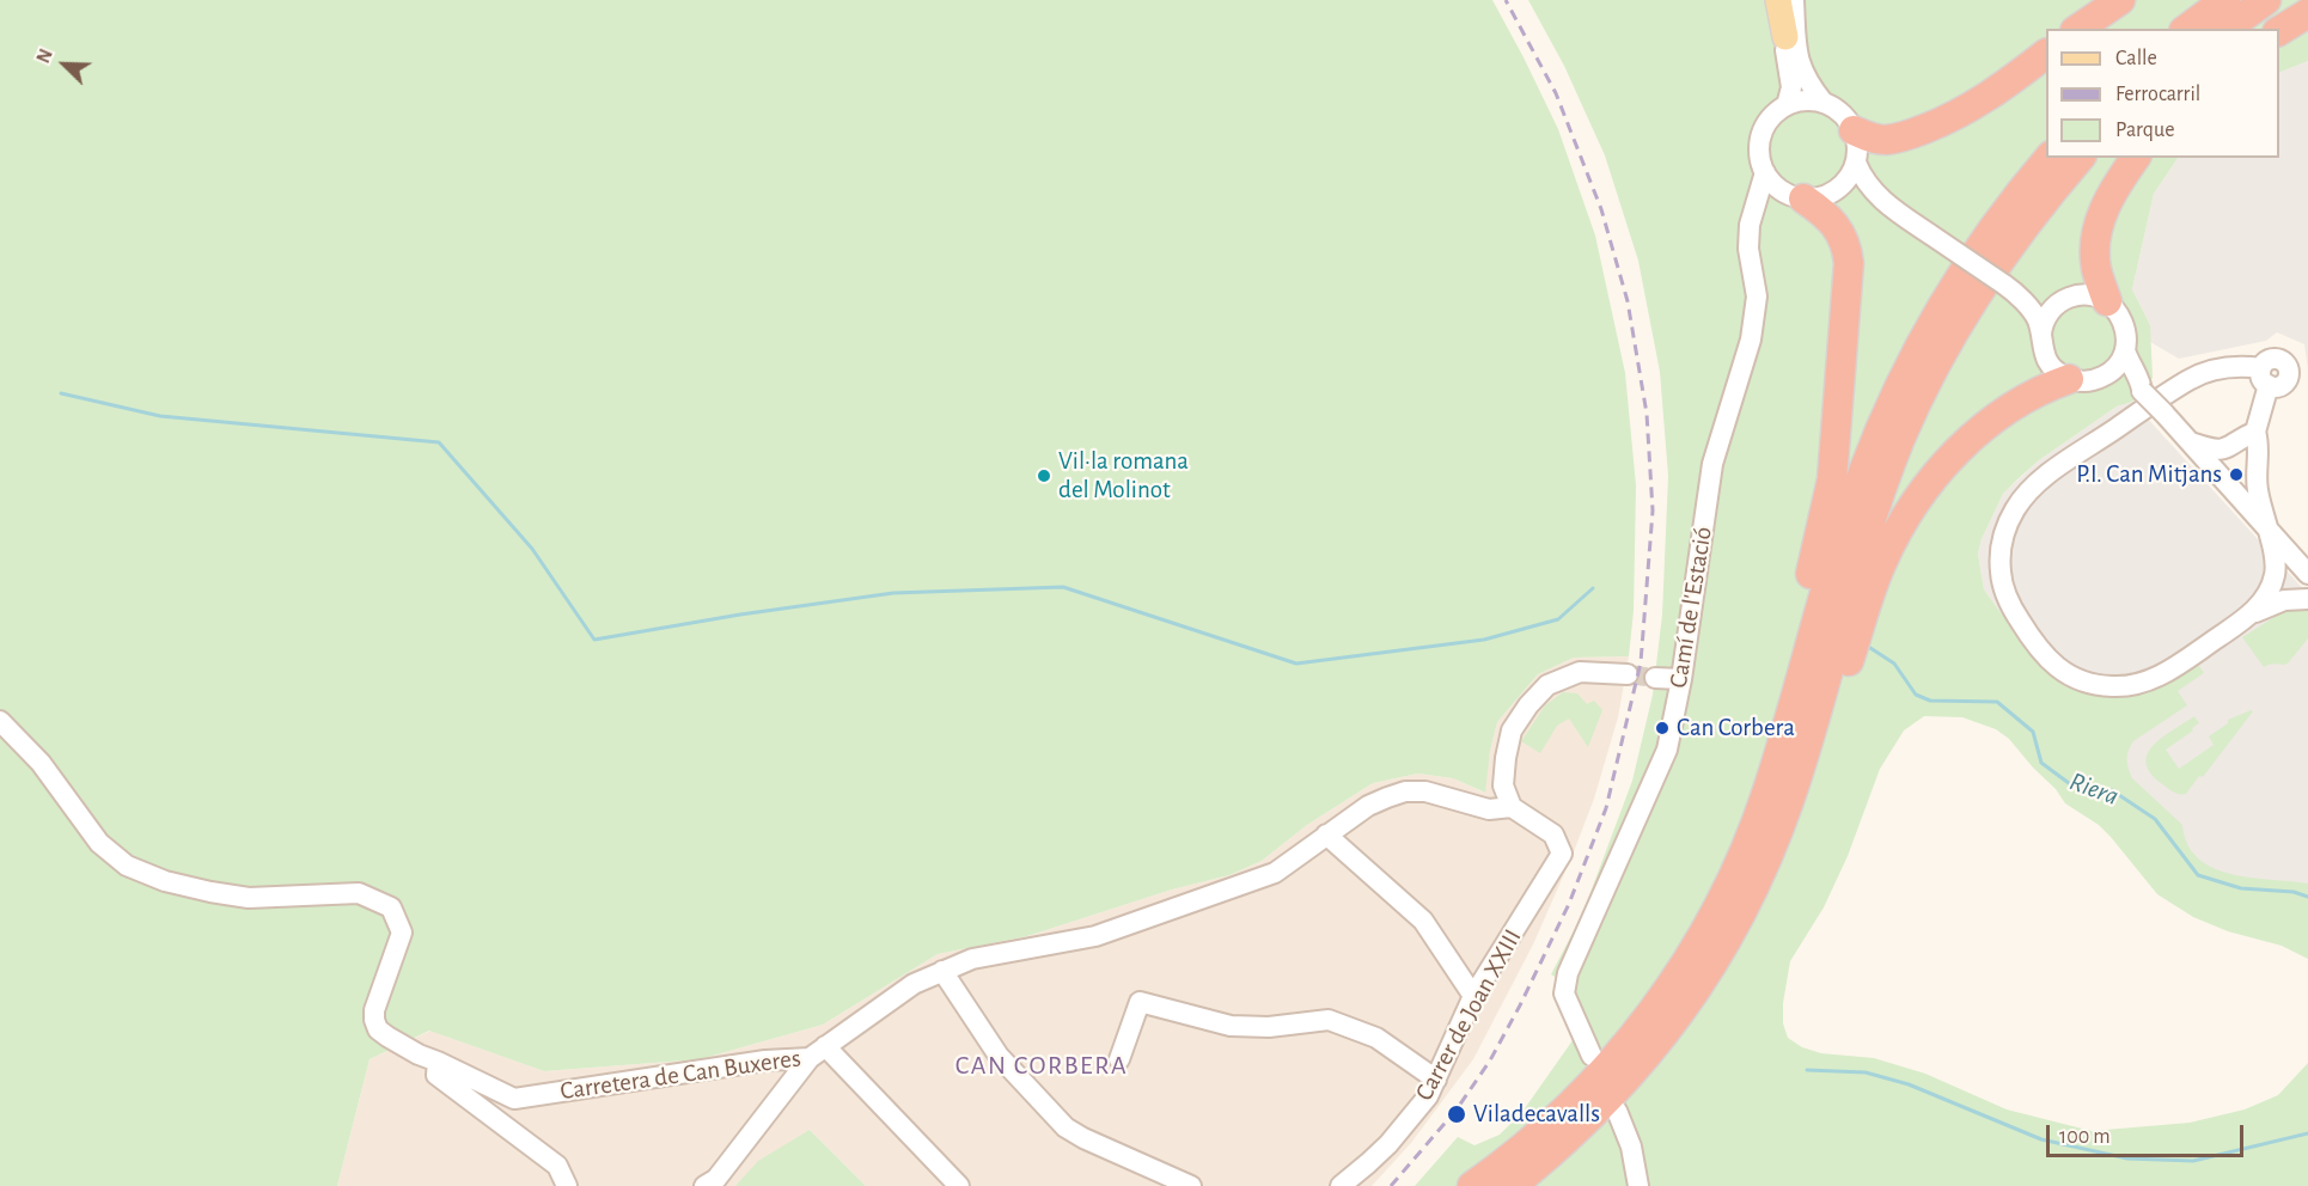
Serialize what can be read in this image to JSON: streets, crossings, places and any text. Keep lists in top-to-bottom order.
{
  "streets": {
    "street": ["Camí de l'Estació", "Carrer de Joan XXIII", "Carretera de Can Buxeres"]
  },
  "crossings": [
    ["Carrer de Joan XXIII", "Carretera de Can Buxeres"]
  ],
  "districts": ["CAN CORBERA"],
  "water": ["Riera"],
  "places": [
    "P.I. Can Mitjans",
    "Vil·la romana del Molinot",
    "Can Corbera",
    "Viladecavalls"
  ],
  "legend": ["Calle", "Ferrocarril", "Parque"],
  "scale_bar": "100 m",
  "north": "top left"
}
